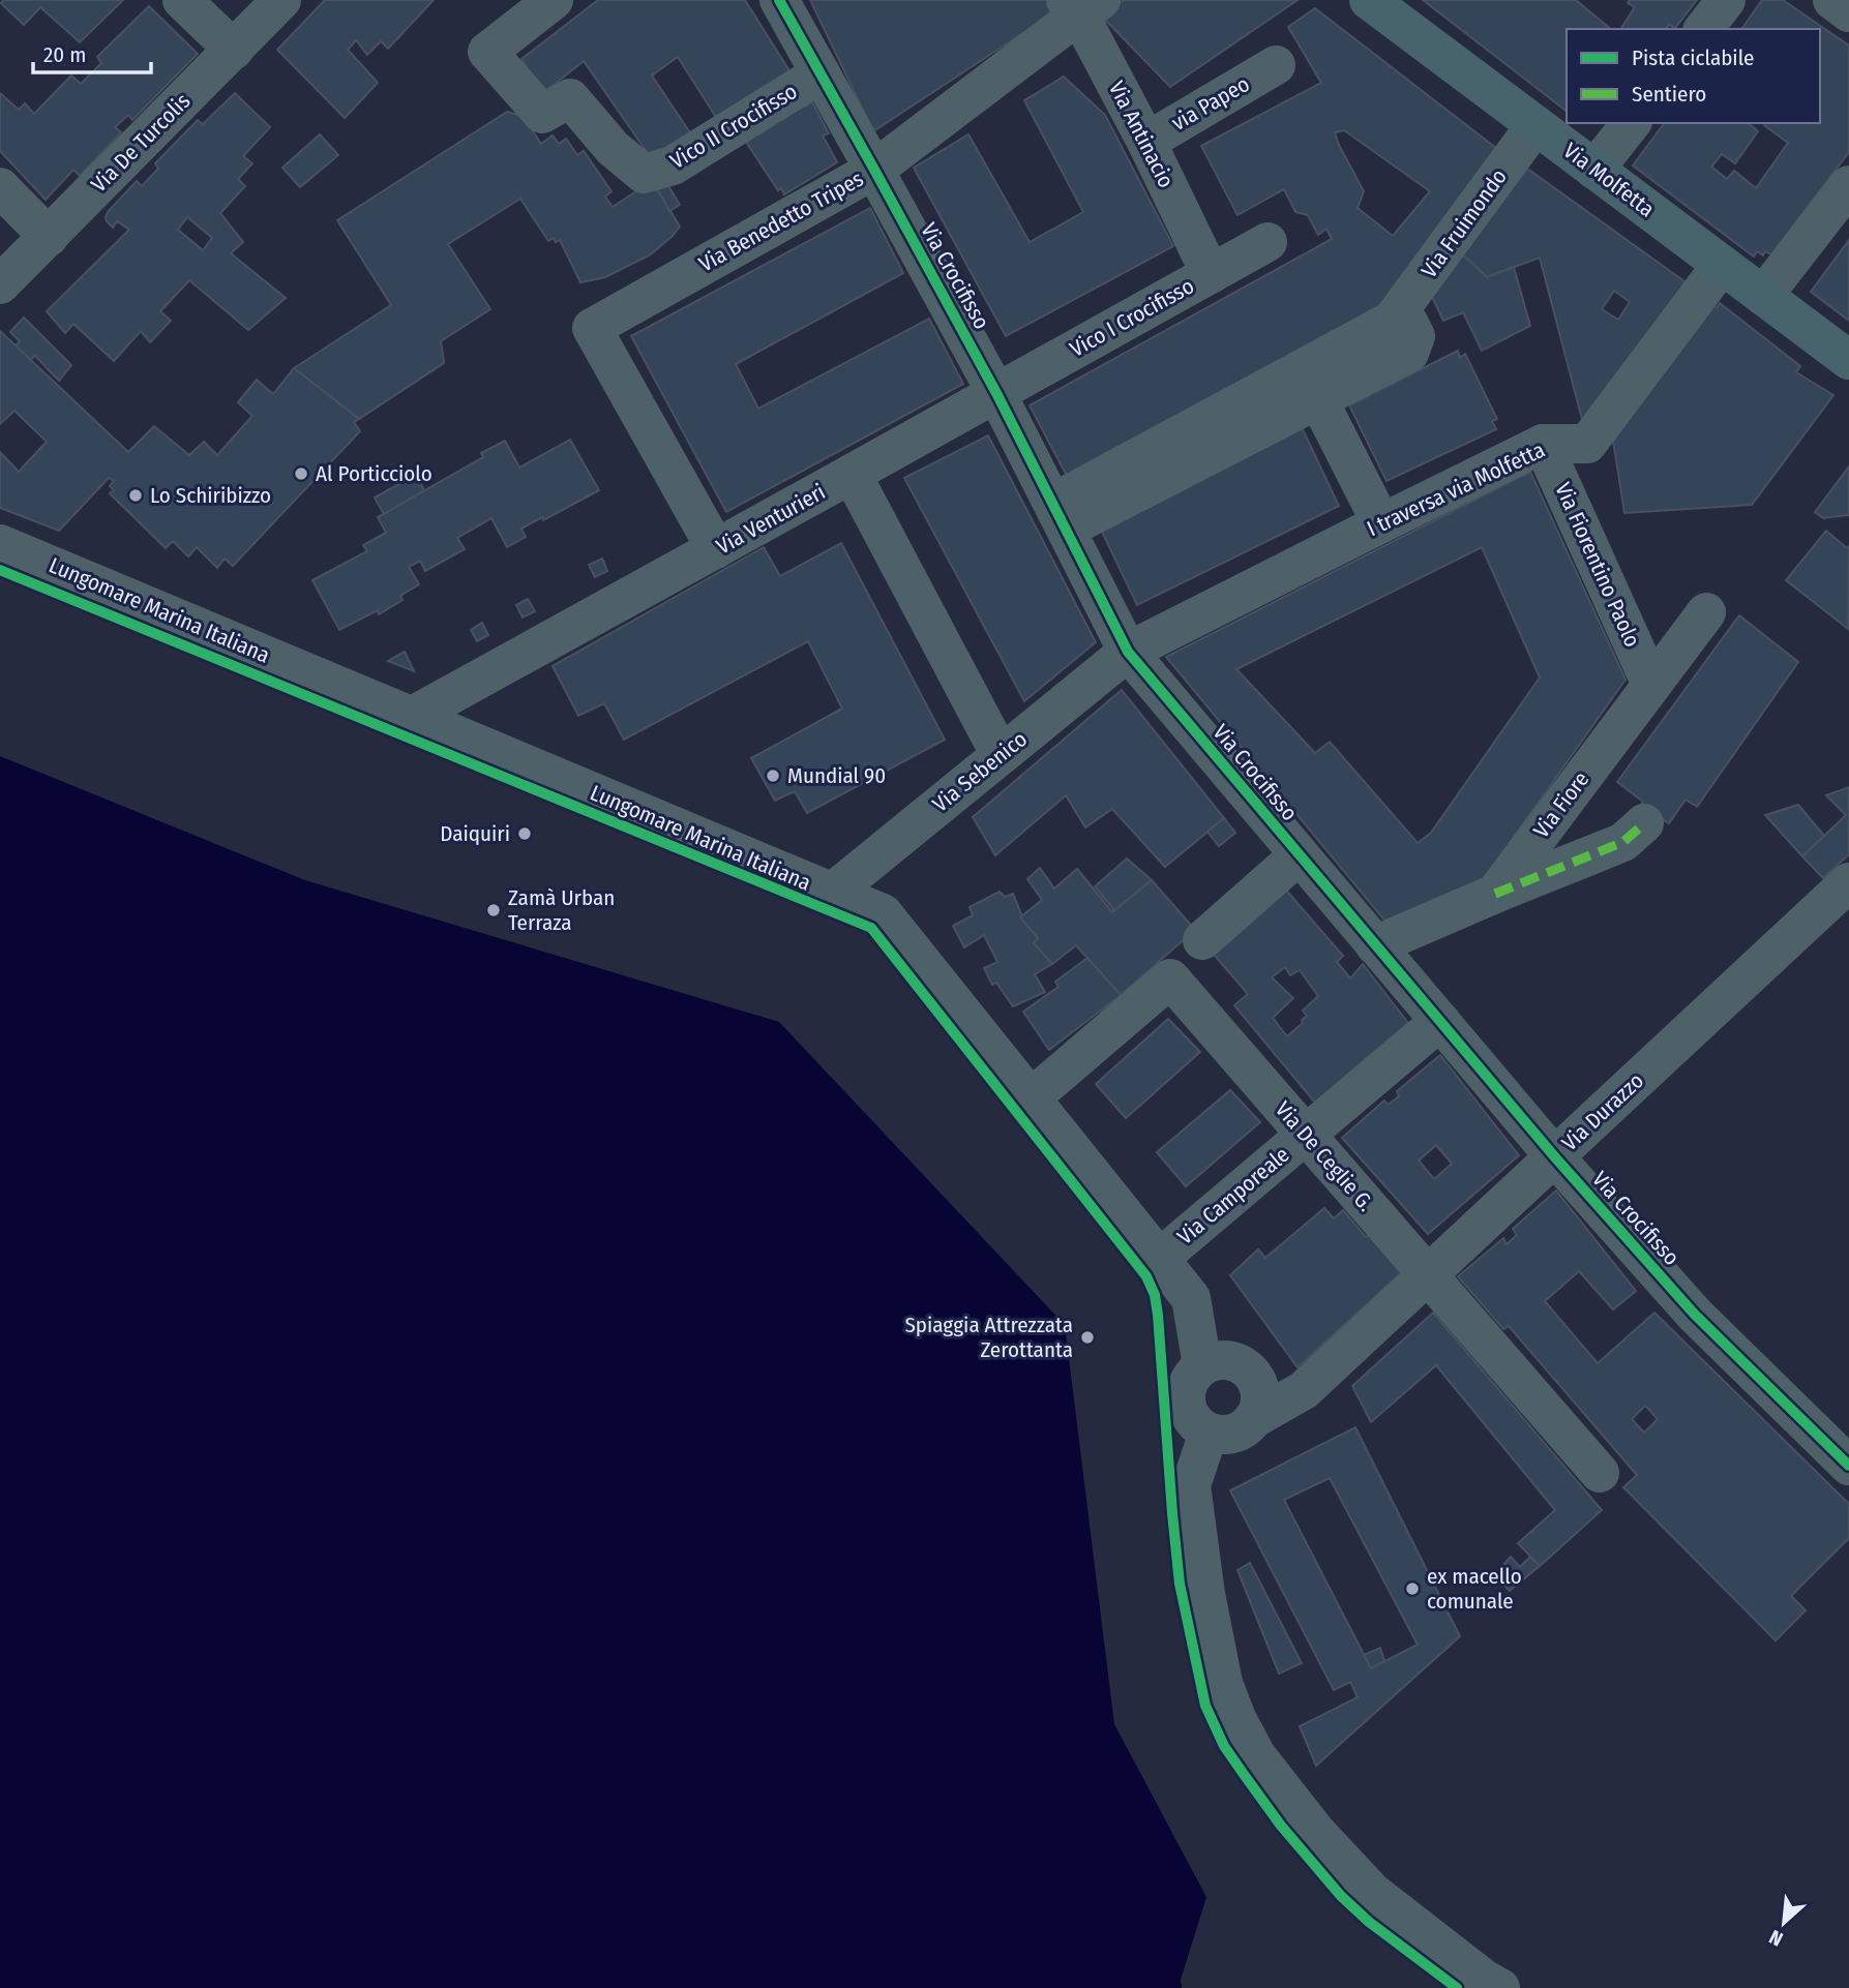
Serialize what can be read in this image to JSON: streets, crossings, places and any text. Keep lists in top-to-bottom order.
{
  "streets": {
    "main road": ["Via Molfetta"],
    "street": [
      "via Papeo",
      "Vico II Crocifisso",
      "Via Antinacio",
      "Via De Turcolis",
      "Via Benedetto Tripes",
      "Via Fruimondo",
      "Via Crocifisso",
      "Vico I Crocifisso",
      "I traversa via Molfetta",
      "Via Venturieri",
      "Via Fiorentino Paolo",
      "Lungomare Marina Italiana",
      "Via Sebenico",
      "Via Fiore",
      "Via Durazzo",
      "Via De Ceglie G.",
      "Via Camporeale"
    ]
  },
  "crossings": [
    ["via Papeo", "Via Antinacio"],
    ["Vico II Crocifisso", "Via Crocifisso"],
    ["Via Antinacio", "Via Benedetto Tripes"],
    ["Via Antinacio", "Vico I Crocifisso"],
    ["Via Molfetta", "Via Fruimondo"],
    ["Via Molfetta", "I traversa via Molfetta"],
    ["Via Benedetto Tripes", "Via Crocifisso"],
    ["Via Benedetto Tripes", "Via Venturieri"],
    ["Via Crocifisso", "Vico I Crocifisso"],
    ["Via Crocifisso", "I traversa via Molfetta"],
    ["Via Crocifisso", "Via Sebenico"],
    ["Via Crocifisso", "Via Fiore"],
    ["Via Crocifisso", "Via Durazzo"],
    ["Via Crocifisso", "Via Camporeale"],
    ["Vico I Crocifisso", "Via Venturieri"],
    ["I traversa via Molfetta", "Via Fiorentino Paolo"],
    ["I traversa via Molfetta", "Via Sebenico"],
    ["Via Venturieri", "Lungomare Marina Italiana"],
    ["Via Venturieri", "Via Sebenico"],
    ["Via Fiorentino Paolo", "Via Fiore"],
    ["Lungomare Marina Italiana", "Via Sebenico"],
    ["Lungomare Marina Italiana", "Via Durazzo"],
    ["Lungomare Marina Italiana", "Via De Ceglie G."],
    ["Lungomare Marina Italiana", "Via Camporeale"],
    ["Via Durazzo", "Via De Ceglie G."],
    ["Via De Ceglie G.", "Via Camporeale"]
  ],
  "places": [
    "Al Porticciolo",
    "Lo Schiribizzo",
    "Mundial 90",
    "Daiquiri",
    "Zamà Urban Terraza",
    "Spiaggia Attrezzata Zerottanta",
    "ex macello comunale"
  ],
  "legend": ["Pista ciclabile", "Sentiero"],
  "scale_bar": "20 m",
  "north": "bottom left"
}
